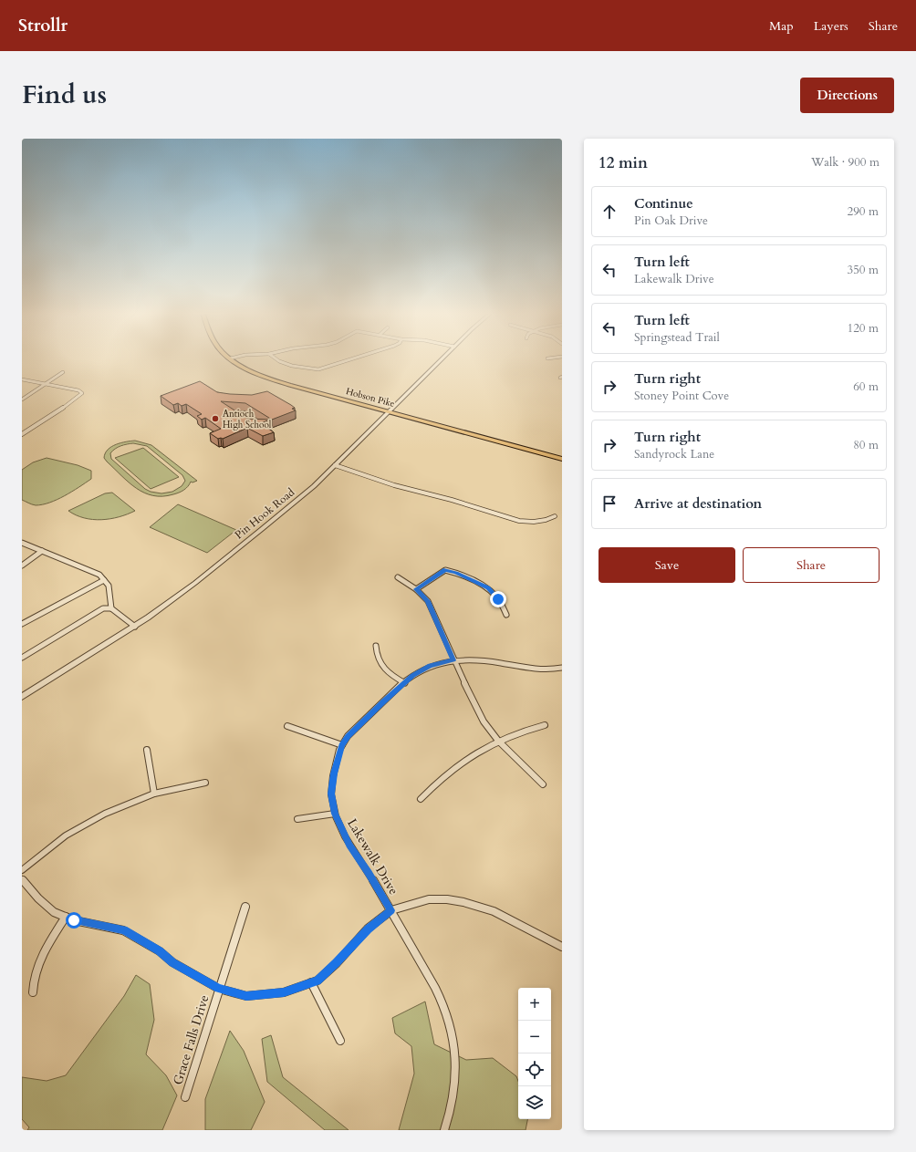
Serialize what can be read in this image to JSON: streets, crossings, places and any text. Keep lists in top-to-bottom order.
{
  "streets": {
    "main road": ["Hobson Pike"],
    "street": ["Pin Hook Road", "Lakewalk Drive", "Grace Falls Drive"]
  },
  "crossings": [
    ["Hobson Pike", "Pin Hook Road"]
  ],
  "places": ["Antioch High School"],
  "page": {
    "header": "Strollr",
    "nav": ["Map", "Layers", "Share"],
    "title": "Find us",
    "buttons": [
      "Directions",
      ["Save", "Share"]
    ],
    "heading": ["12 min", "Walk · 900 m"],
    "list": [
      ["Continue", "Pin Oak Drive", "290 m"],
      ["Turn left", "Lakewalk Drive", "350 m"],
      ["Turn left", "Springstead Trail", "120 m"],
      ["Turn right", "Stoney Point Cove", "60 m"],
      ["Turn right", "Sandyrock Lane", "80 m"],
      "Arrive at destination"
    ],
    "map_buttons": ["+", "−"]
  }
}
